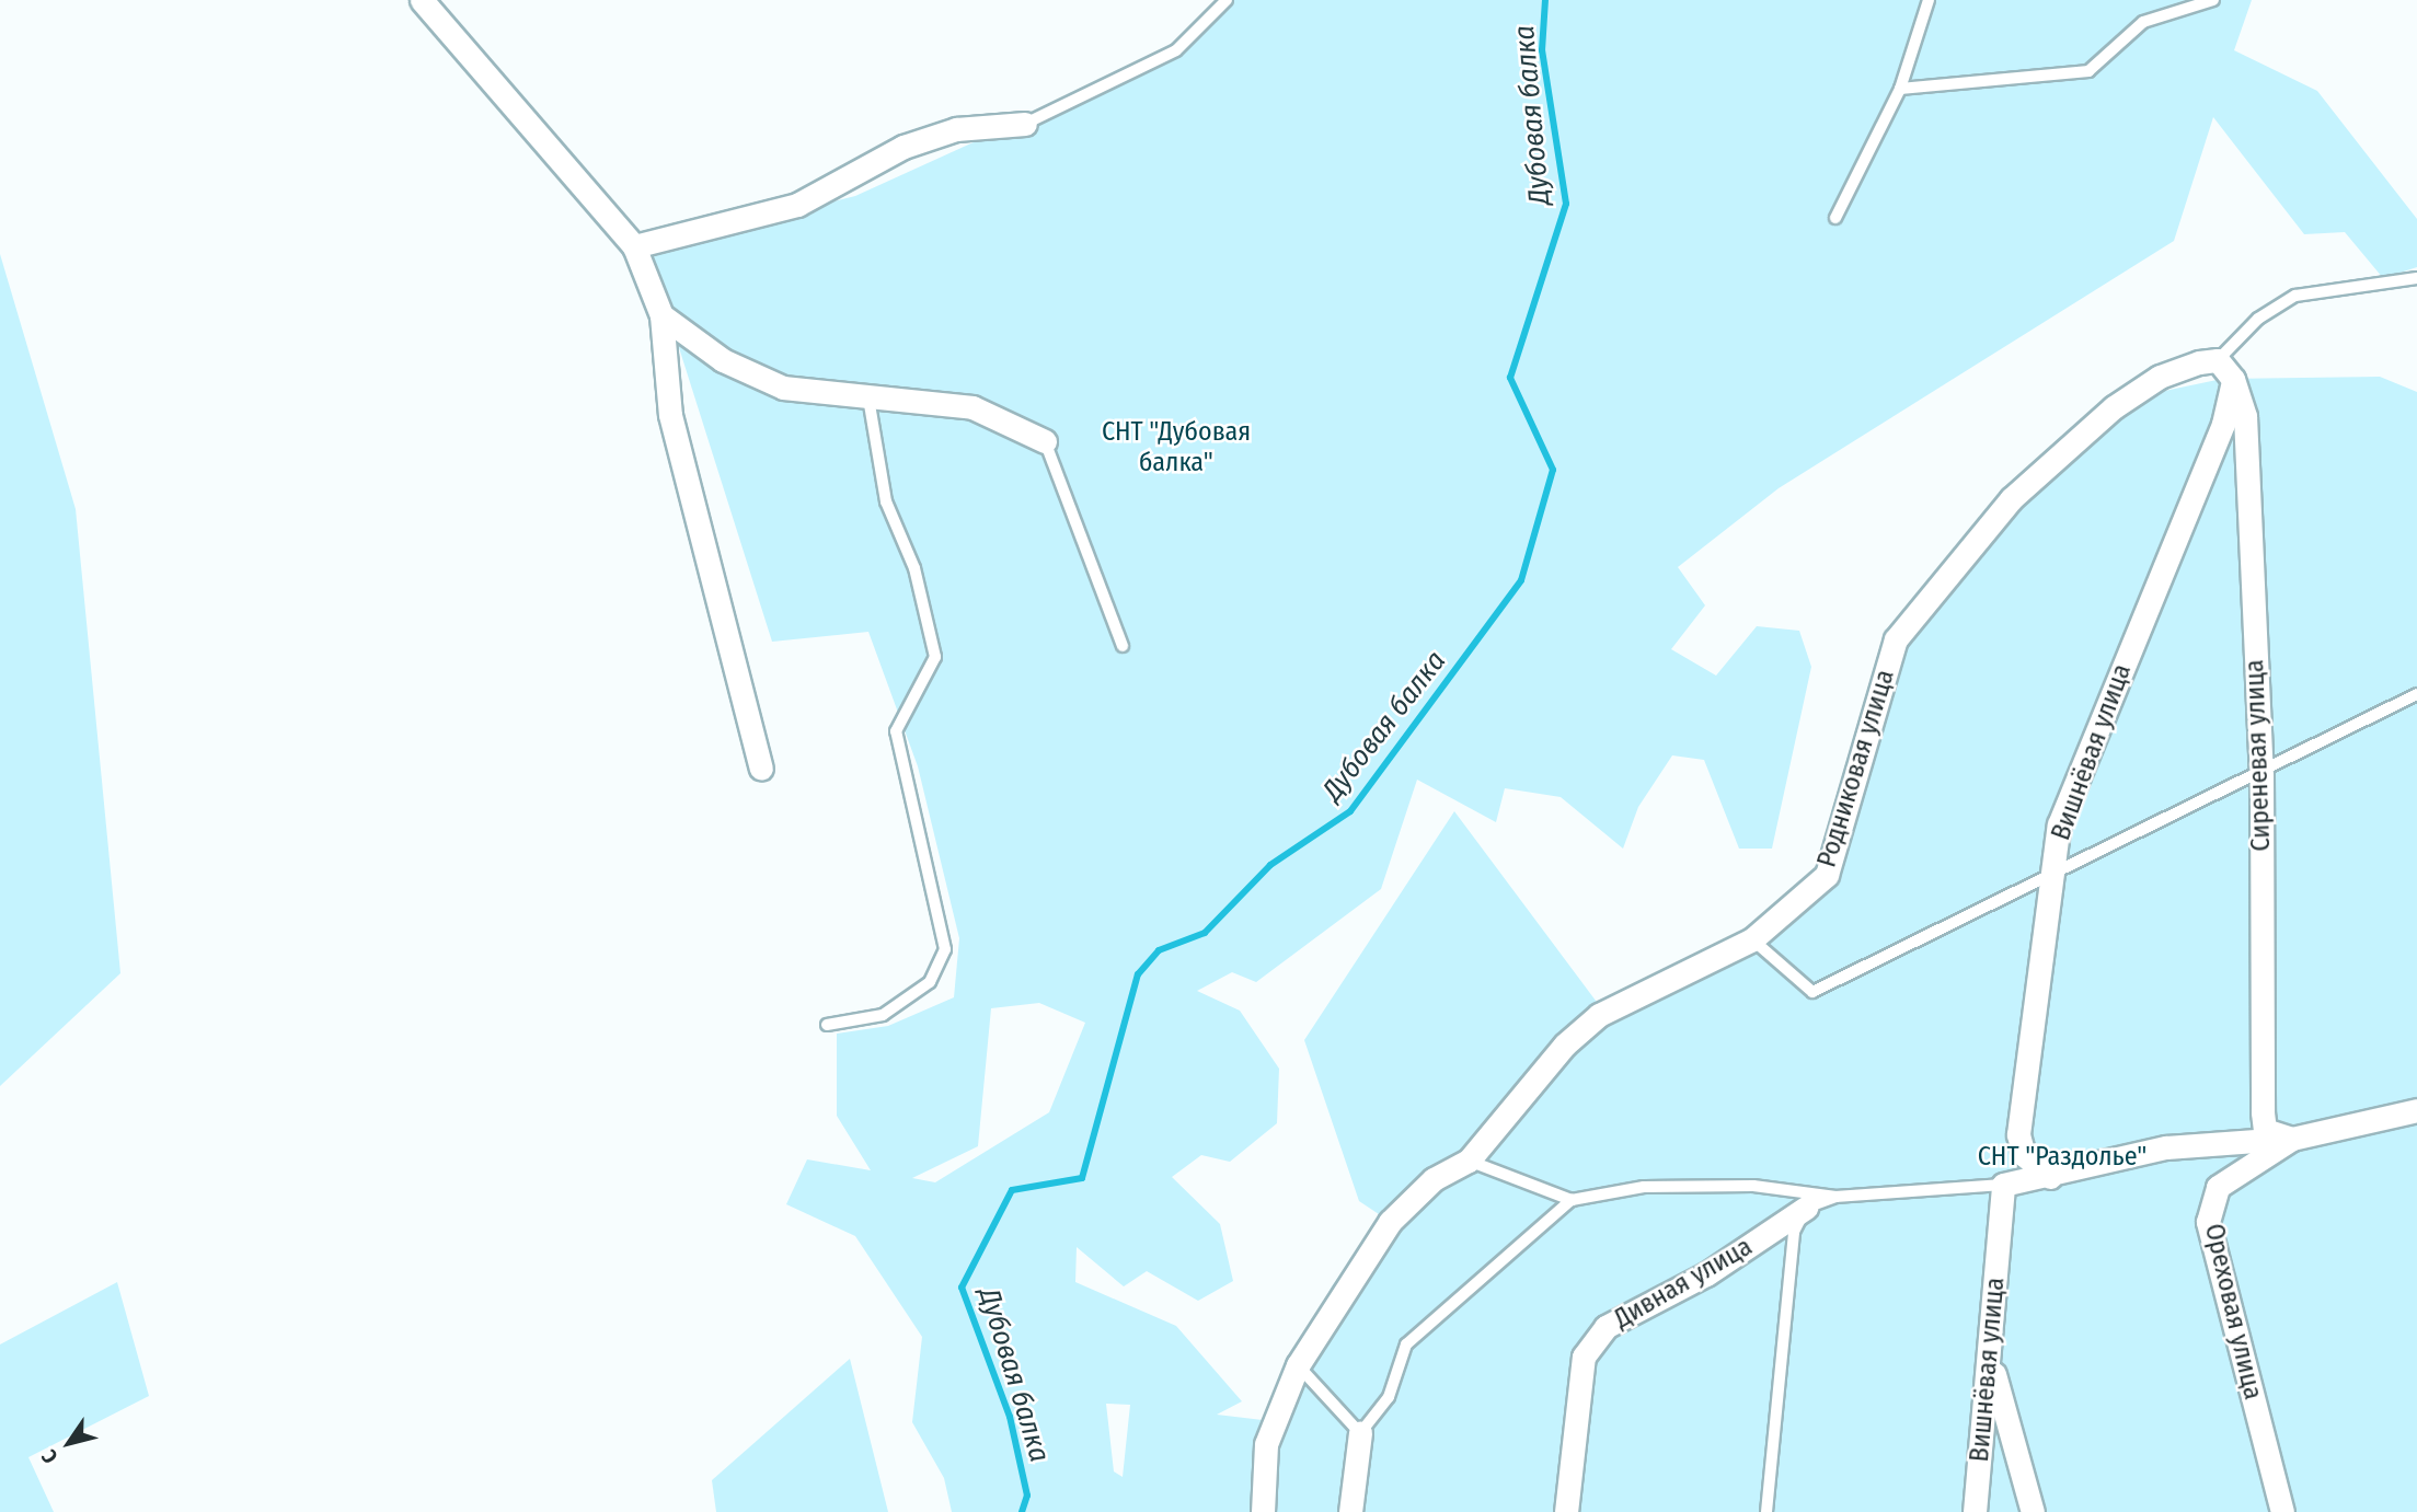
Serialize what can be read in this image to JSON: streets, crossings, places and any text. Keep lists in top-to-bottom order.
{
  "streets": {
    "street": [
      "Вишнёвая улица",
      "Сиреневая улица",
      "Родниковая улица",
      "Дивная улица",
      "Ореховая улица"
    ]
  },
  "crossings": [
    ["Вишнёвая улица", "Сиреневая улица"],
    ["Сиреневая улица", "Родниковая улица"],
    ["Сиреневая улица", "Ореховая улица"]
  ],
  "water": ["Дубовая балка"],
  "parks": ["СНТ \"Дубовая балка\"", "СНТ \"Раздолье\""],
  "north": "bottom left"
}
